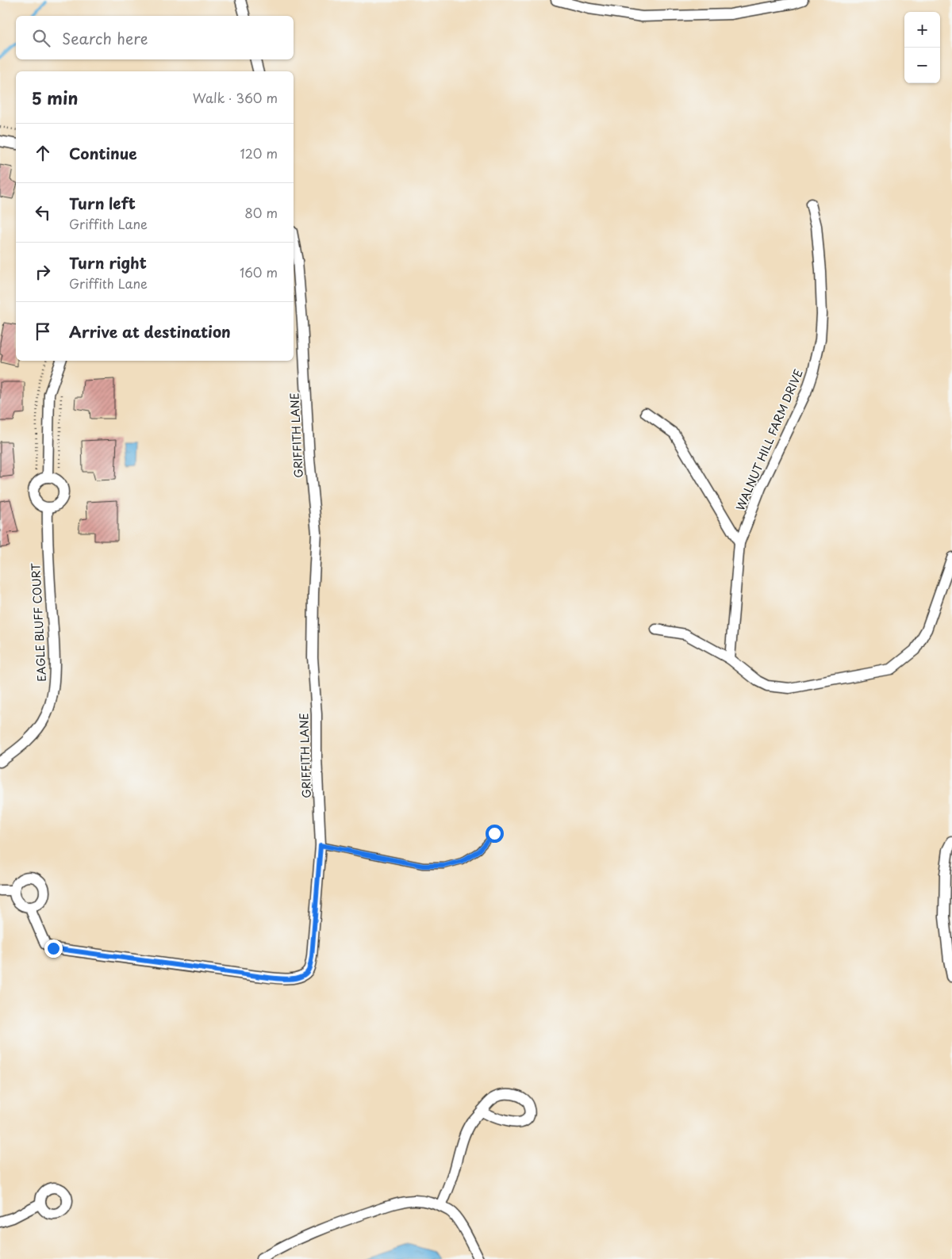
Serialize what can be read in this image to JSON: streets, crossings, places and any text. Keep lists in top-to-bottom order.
{
  "streets": {
    "street": ["GRIFFITH LANE", "WALNUT HILL FARM DRIVE", "EAGLE BLUFF COURT"]
  },
  "page": {
    "map_buttons": ["+", "−"],
    "search": "Search here",
    "heading": ["5 min", "Walk · 360 m"],
    "list": [
      ["Continue", "120 m"],
      ["Turn left", "Griffith Lane", "80 m"],
      ["Turn right", "Griffith Lane", "160 m"],
      "Arrive at destination"
    ]
  }
}
